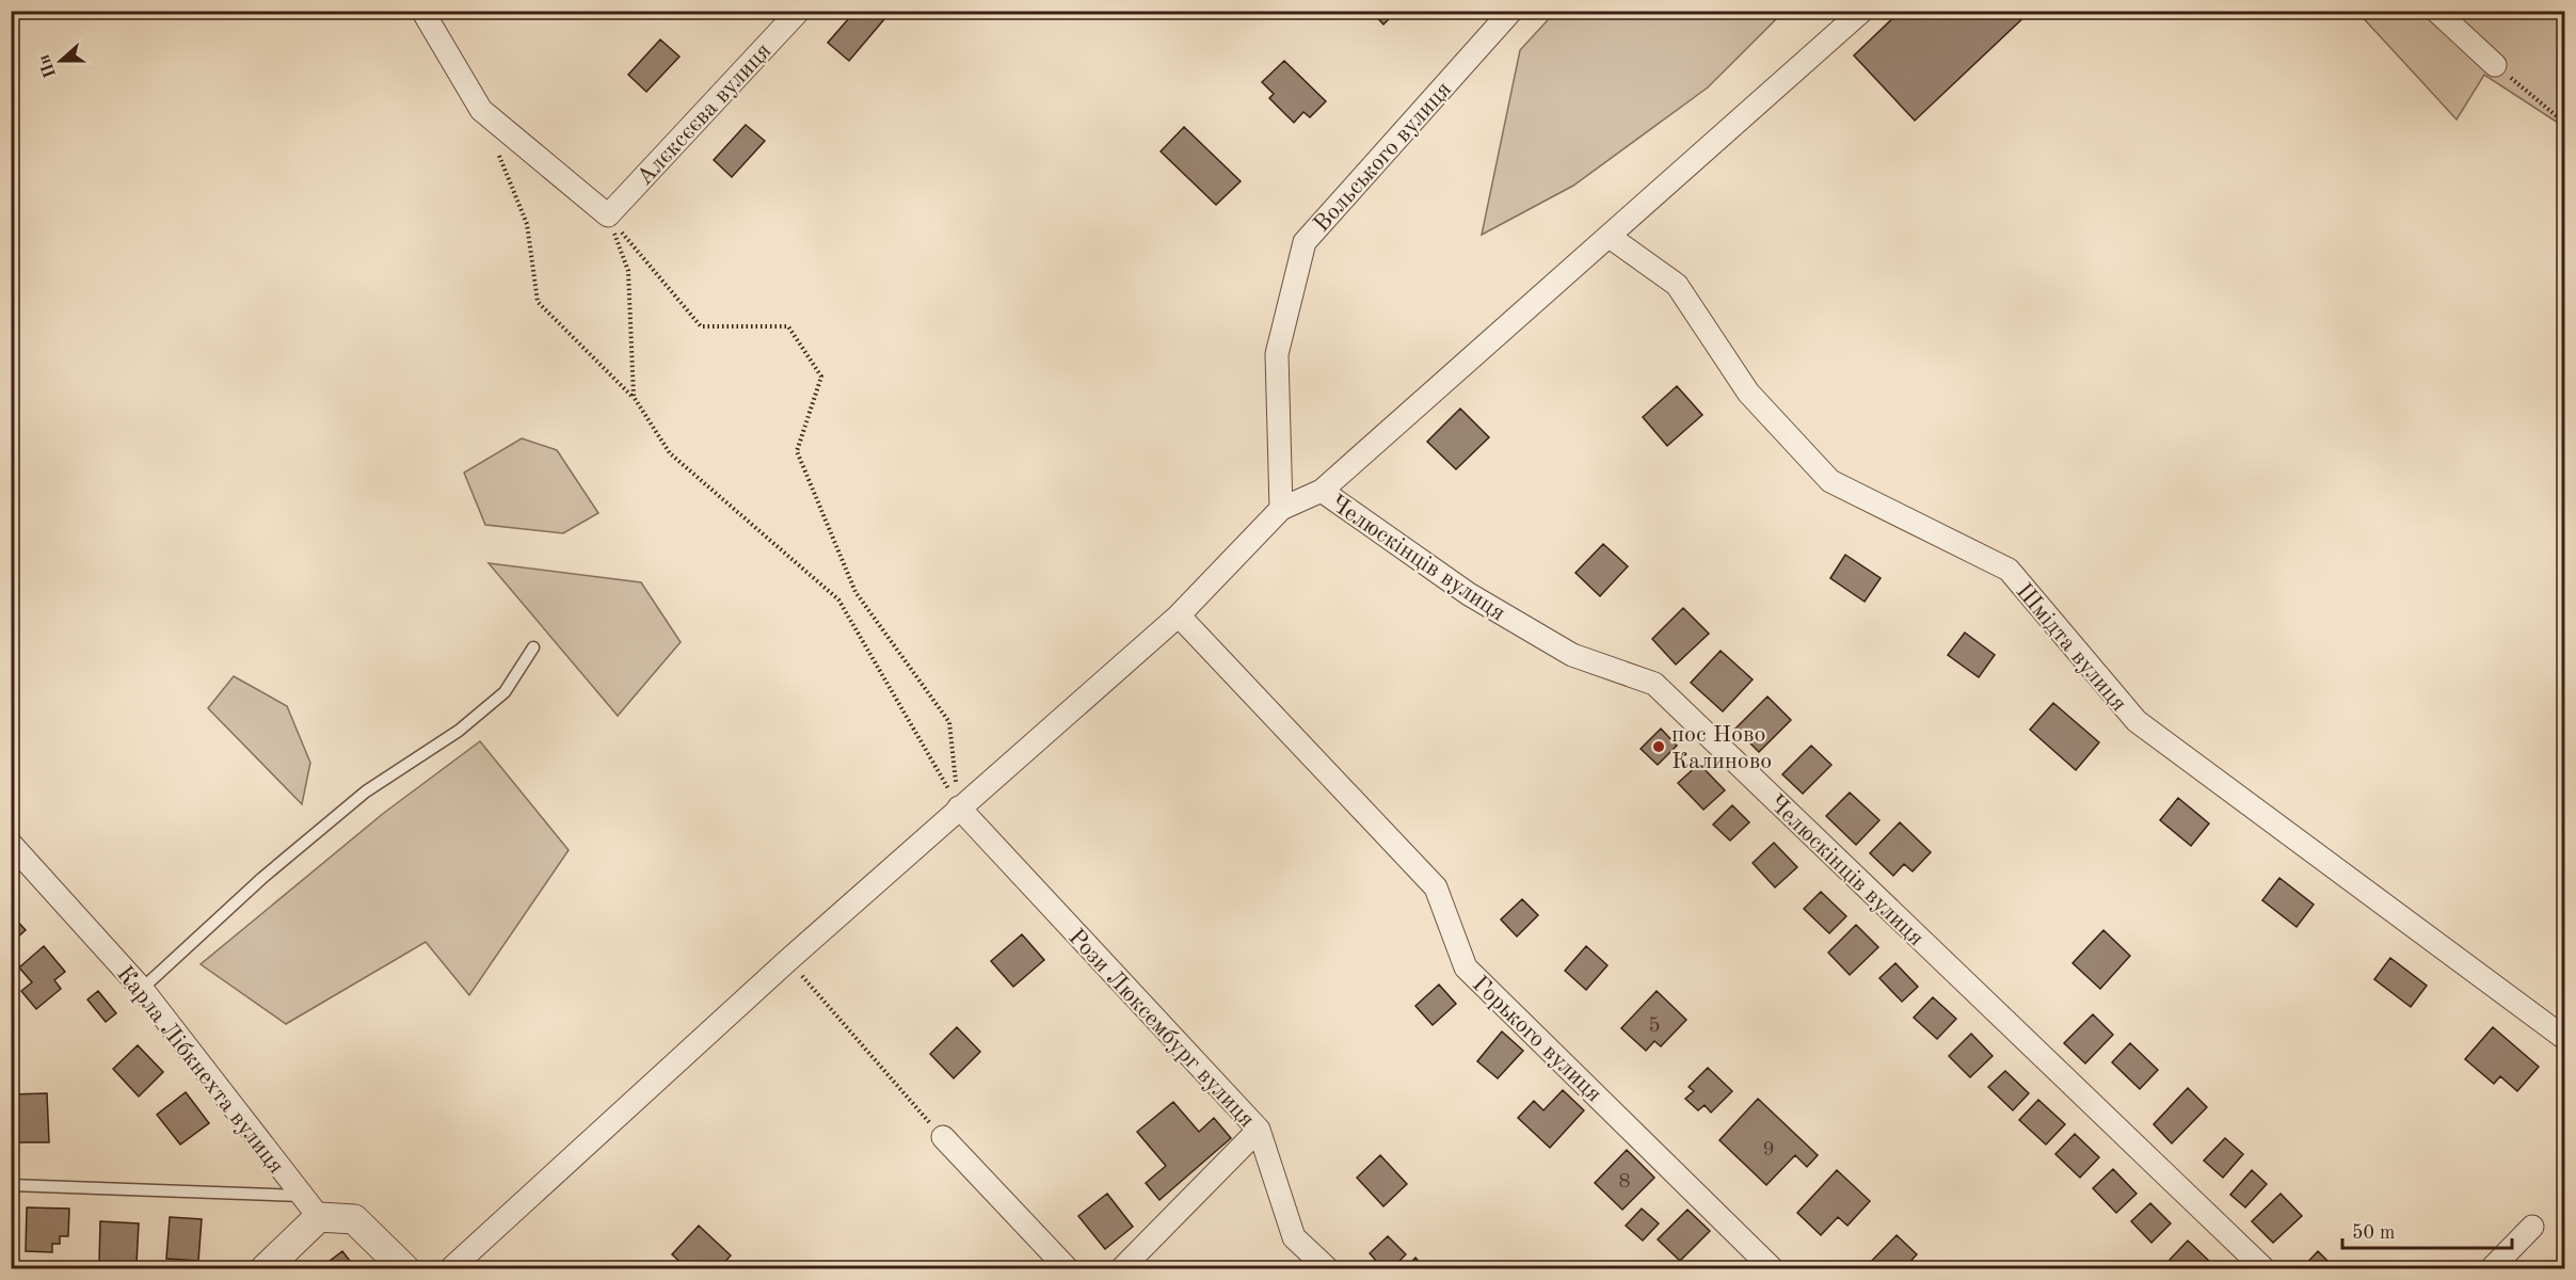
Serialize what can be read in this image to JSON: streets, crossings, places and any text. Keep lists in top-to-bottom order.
{
  "streets": {
    "street": [
      "Алєксєєва вулиця",
      "Вольського вулиця",
      "Челюскінців вулиця",
      "Шмідта вулиця",
      "Рози Люксембург вулиця",
      "Горького вулиця",
      "Карла Лібкнехта вулиця"
    ]
  },
  "places": ["пос Ново Калиново"],
  "house_numbers": ["5", "9", "8"],
  "scale_bar": "50 m",
  "north": "left"
}
